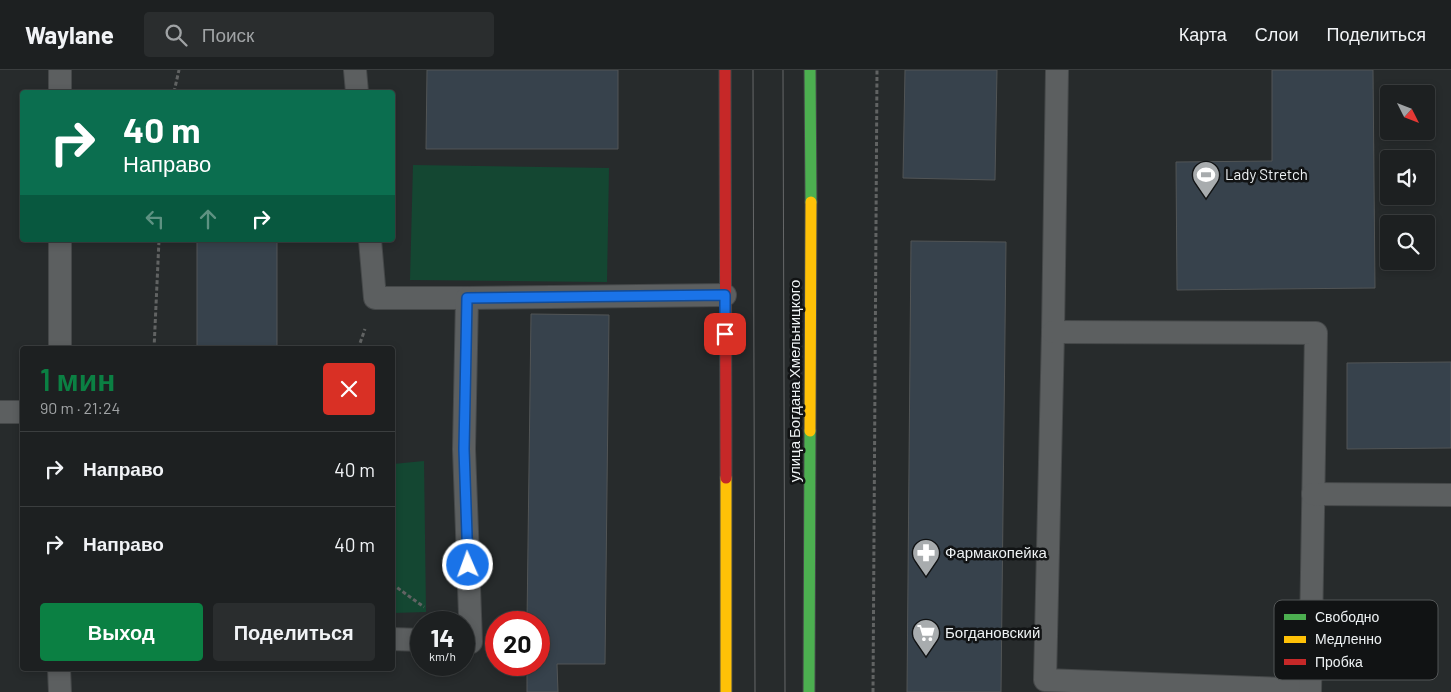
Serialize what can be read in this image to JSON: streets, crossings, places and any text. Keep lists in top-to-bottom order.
{
  "streets": {
    "highway": ["улица Богдана Хмельницкого"]
  },
  "places": {
    "sports": ["Lady Stretch"],
    "pharmacy": ["Фармакопейка"],
    "supermarket": ["Богдановский"]
  },
  "legend": ["Свободно", "Медленно", "Пробка"],
  "north": "bottom right",
  "page": {
    "header": "Waylane",
    "search": "Поиск",
    "nav": ["Карта", "Слои", "Поделиться"],
    "turn": ["40 m", "Направо"],
    "heading": ["1 мин", "90 m · 21:24"],
    "list": [
      {
        "name": "Направо",
        "value": "40 m"
      },
      {
        "name": "Направо",
        "value": "40 m"
      }
    ],
    "buttons": ["Выход", "Поделиться"],
    "speed": "14 km/h",
    "limit": "20"
  }
}
